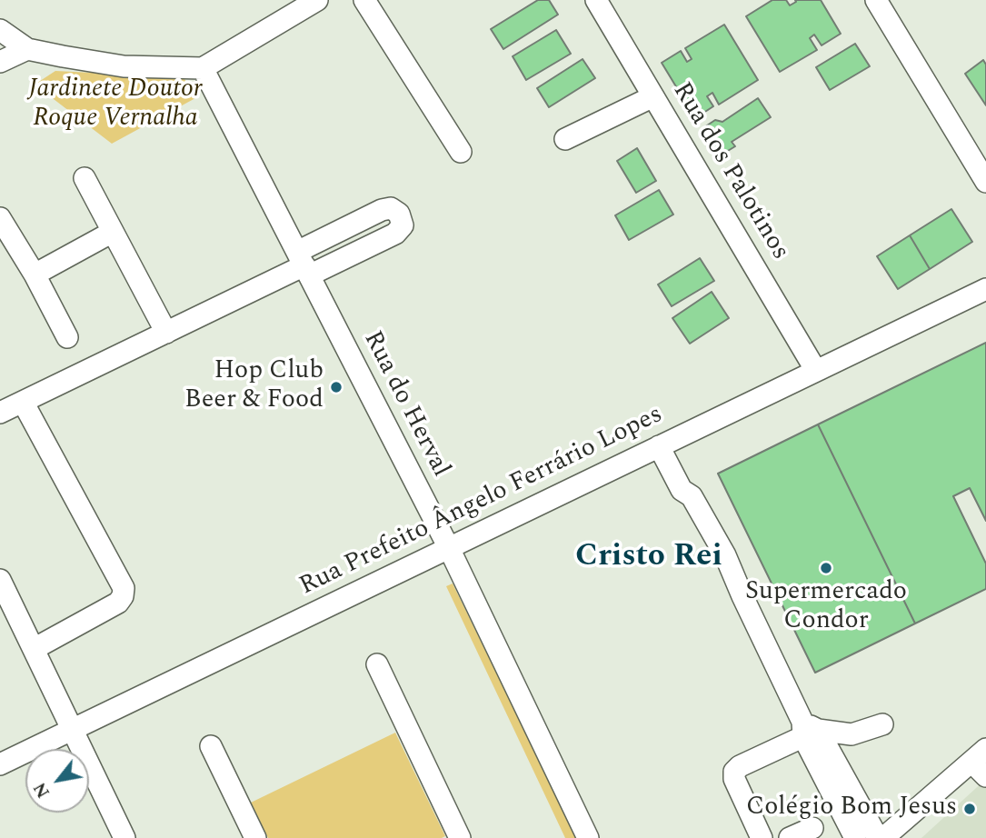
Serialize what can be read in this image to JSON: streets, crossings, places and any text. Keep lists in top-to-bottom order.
{
  "streets": {
    "street": ["Rua dos Palotinos", "Rua do Herval", "Rua Prefeito Ângelo Ferrário Lopes"]
  },
  "crossings": [
    ["Rua dos Palotinos", "Rua Prefeito Ângelo Ferrário Lopes"],
    ["Rua do Herval", "Rua Prefeito Ângelo Ferrário Lopes"]
  ],
  "districts": ["Cristo Rei"],
  "parks": ["Jardinete Doutor Roque Vernalha"],
  "places": ["Hop Club Beer & Food", "Supermercado Condor", "Colégio Bom Jesus"],
  "north": "bottom left"
}
